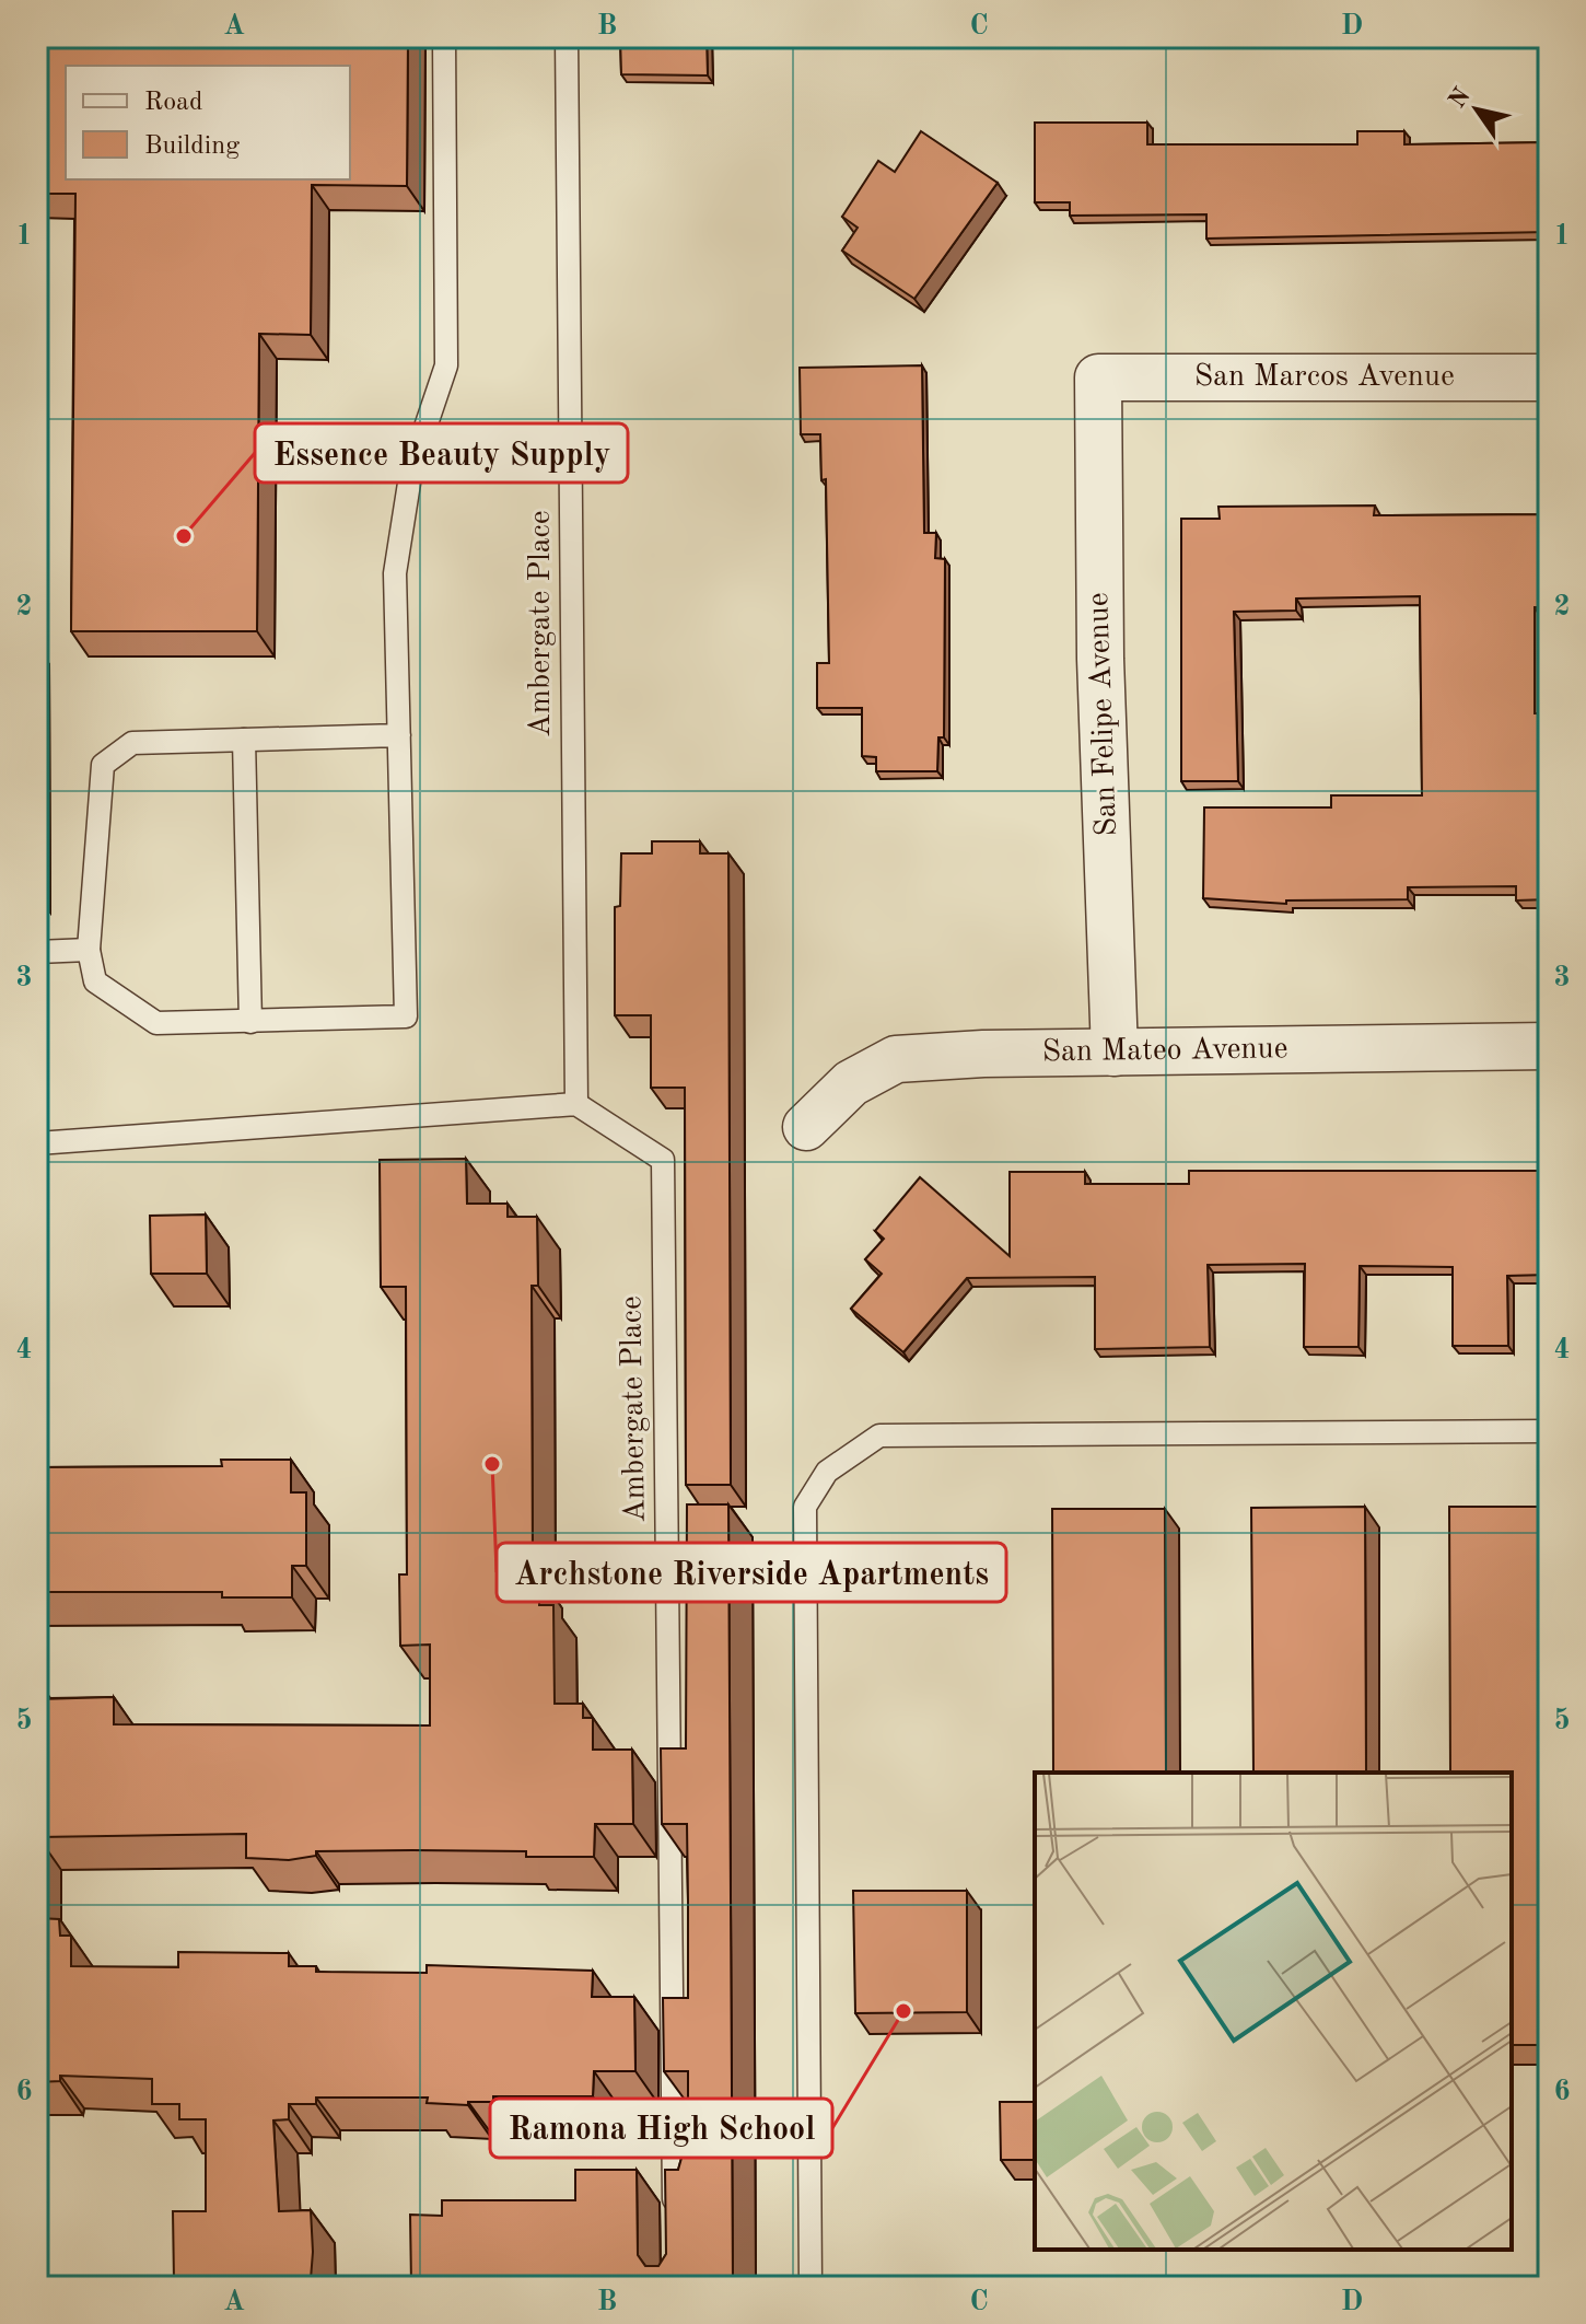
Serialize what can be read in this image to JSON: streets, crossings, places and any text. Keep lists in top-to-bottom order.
{
  "streets": {
    "street": ["San Marcos Avenue", "San Felipe Avenue", "San Mateo Avenue"],
    "lane": ["Ambergate Place"]
  },
  "crossings": [
    ["San Marcos Avenue", "San Felipe Avenue"],
    ["San Felipe Avenue", "San Mateo Avenue"]
  ],
  "places": ["Essence Beauty Supply", "Archstone Riverside Apartments", "Ramona High School"],
  "legend": ["Road", "Building"],
  "north": "top left",
  "grid": {
    "columns": [
      "A",
      "B",
      "C",
      "D"
    ],
    "rows": [
      "1",
      "2",
      "3",
      "4",
      "5",
      "6"
    ]
  }
}
